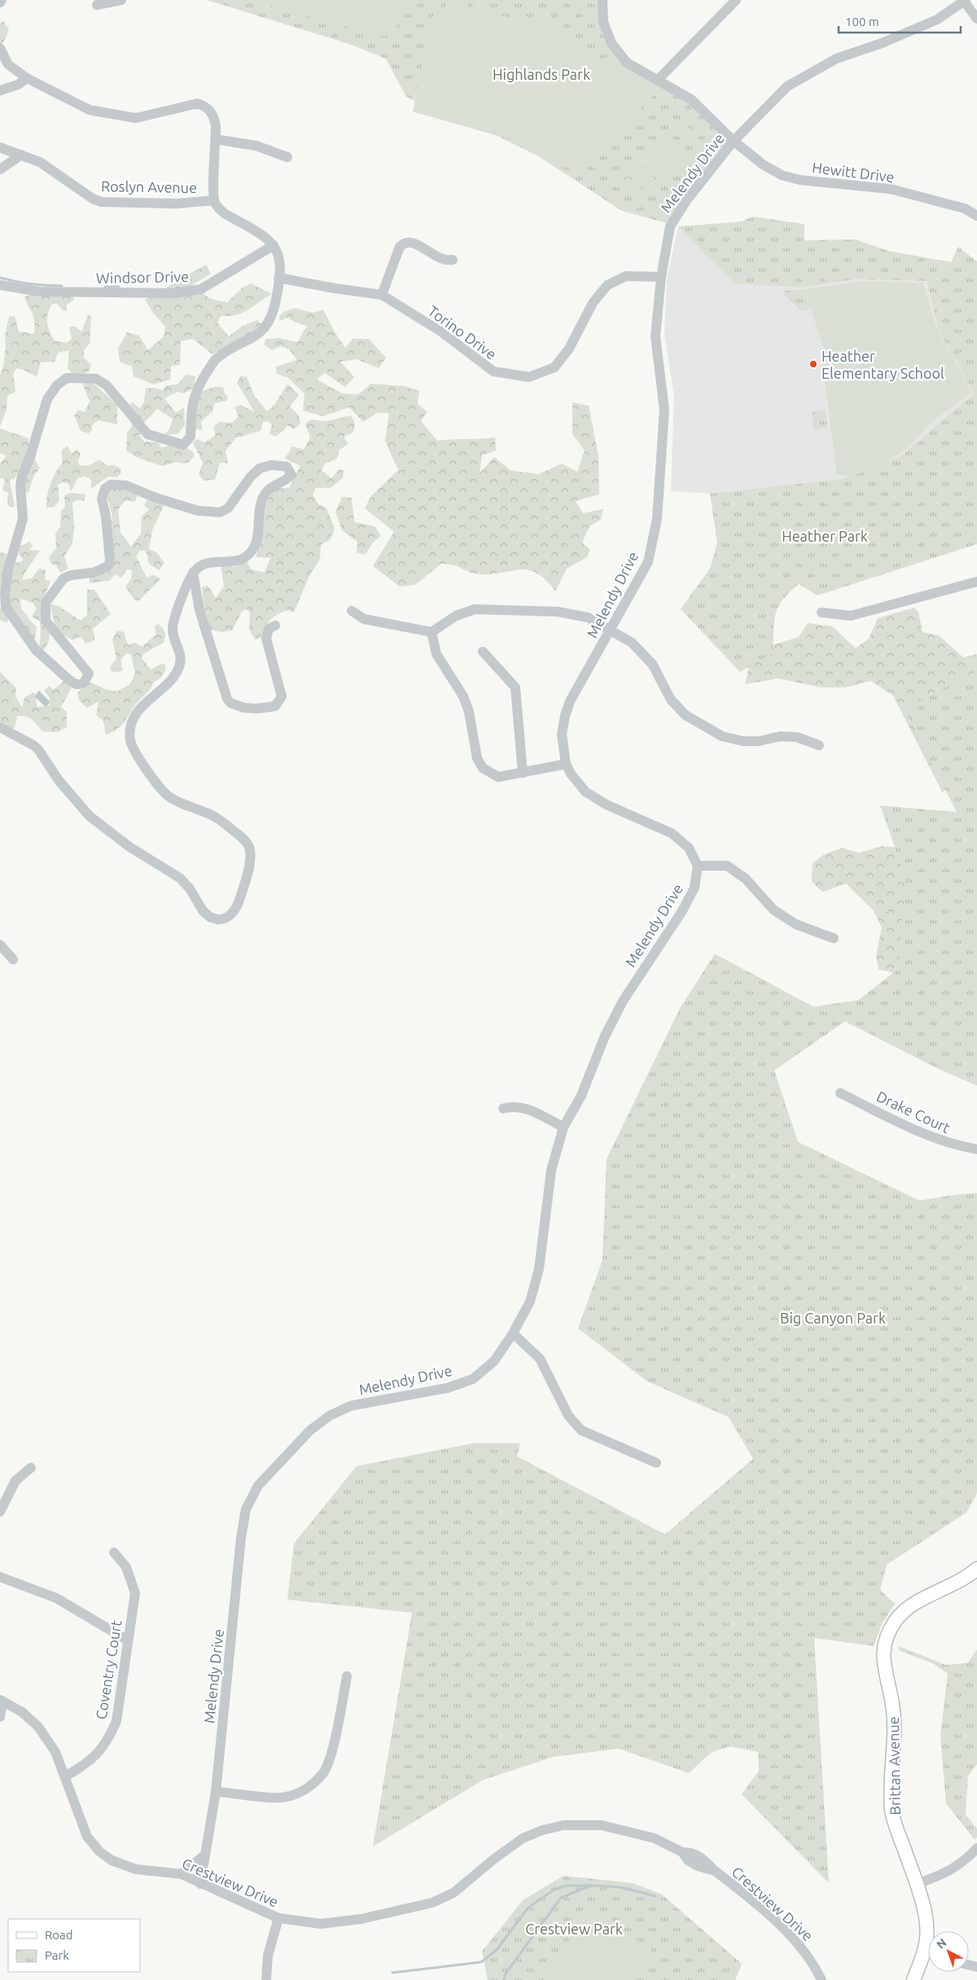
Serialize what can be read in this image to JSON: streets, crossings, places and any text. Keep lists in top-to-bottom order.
{
  "streets": {
    "main road": ["Brittan Avenue"],
    "street": [
      "Hewitt Drive",
      "Melendy Drive",
      "Roslyn Avenue",
      "Windsor Drive",
      "Torino Drive",
      "Drake Court",
      "Coventry Court",
      "Crestview Drive"
    ]
  },
  "crossings": [
    ["Hewitt Drive", "Melendy Drive"],
    ["Melendy Drive", "Torino Drive"],
    ["Melendy Drive", "Crestview Drive"],
    ["Coventry Court", "Crestview Drive"]
  ],
  "parks": [
    "Highlands Park",
    "Heather Park",
    "Big Canyon Park",
    "Crestview Park"
  ],
  "places": ["Heather Elementary School"],
  "legend": ["Road", "Park"],
  "scale_bar": "100 m",
  "north": "top left"
}
